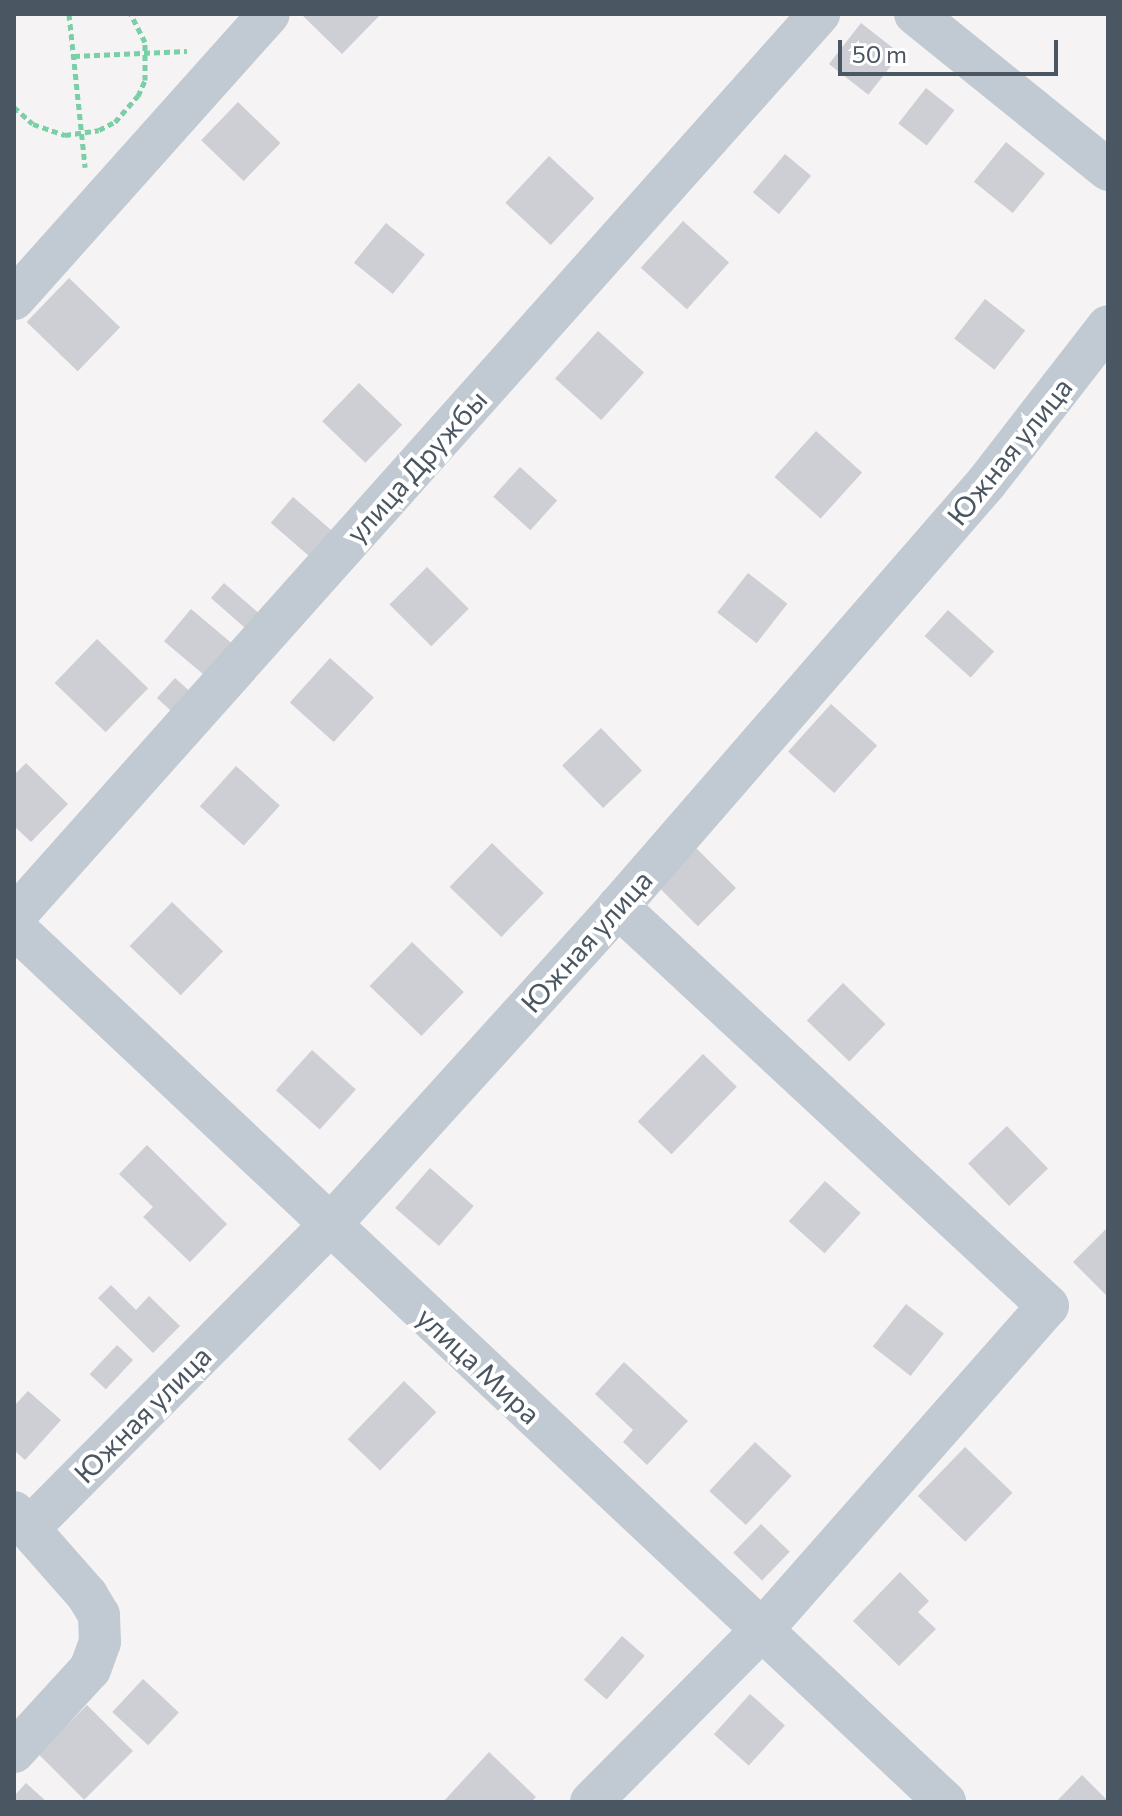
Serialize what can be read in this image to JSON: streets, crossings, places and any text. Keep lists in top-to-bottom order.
{
  "streets": {
    "street": ["Южная улица", "улица Дружбы", "улица Мира"]
  },
  "crossings": [
    ["Южная улица", "улица Мира"]
  ],
  "scale_bar": "50 m"
}
